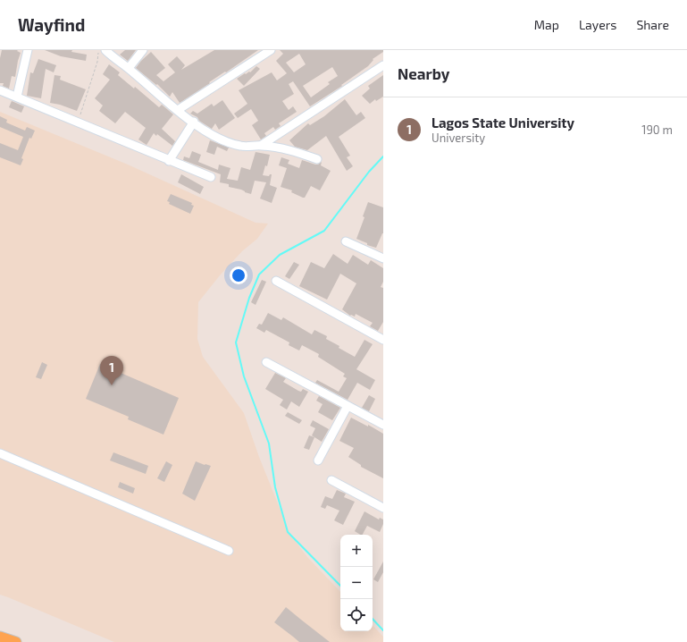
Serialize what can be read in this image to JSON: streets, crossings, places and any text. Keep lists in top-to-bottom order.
{
  "page": {
    "header": "Wayfind",
    "nav": ["Map", "Layers", "Share"],
    "heading": "Nearby",
    "list": [
      {
        "mark": "1",
        "name": "Lagos State University",
        "note": "University",
        "value": "190 m"
      }
    ],
    "pins": "1",
    "map_buttons": ["+", "−"]
  }
}
